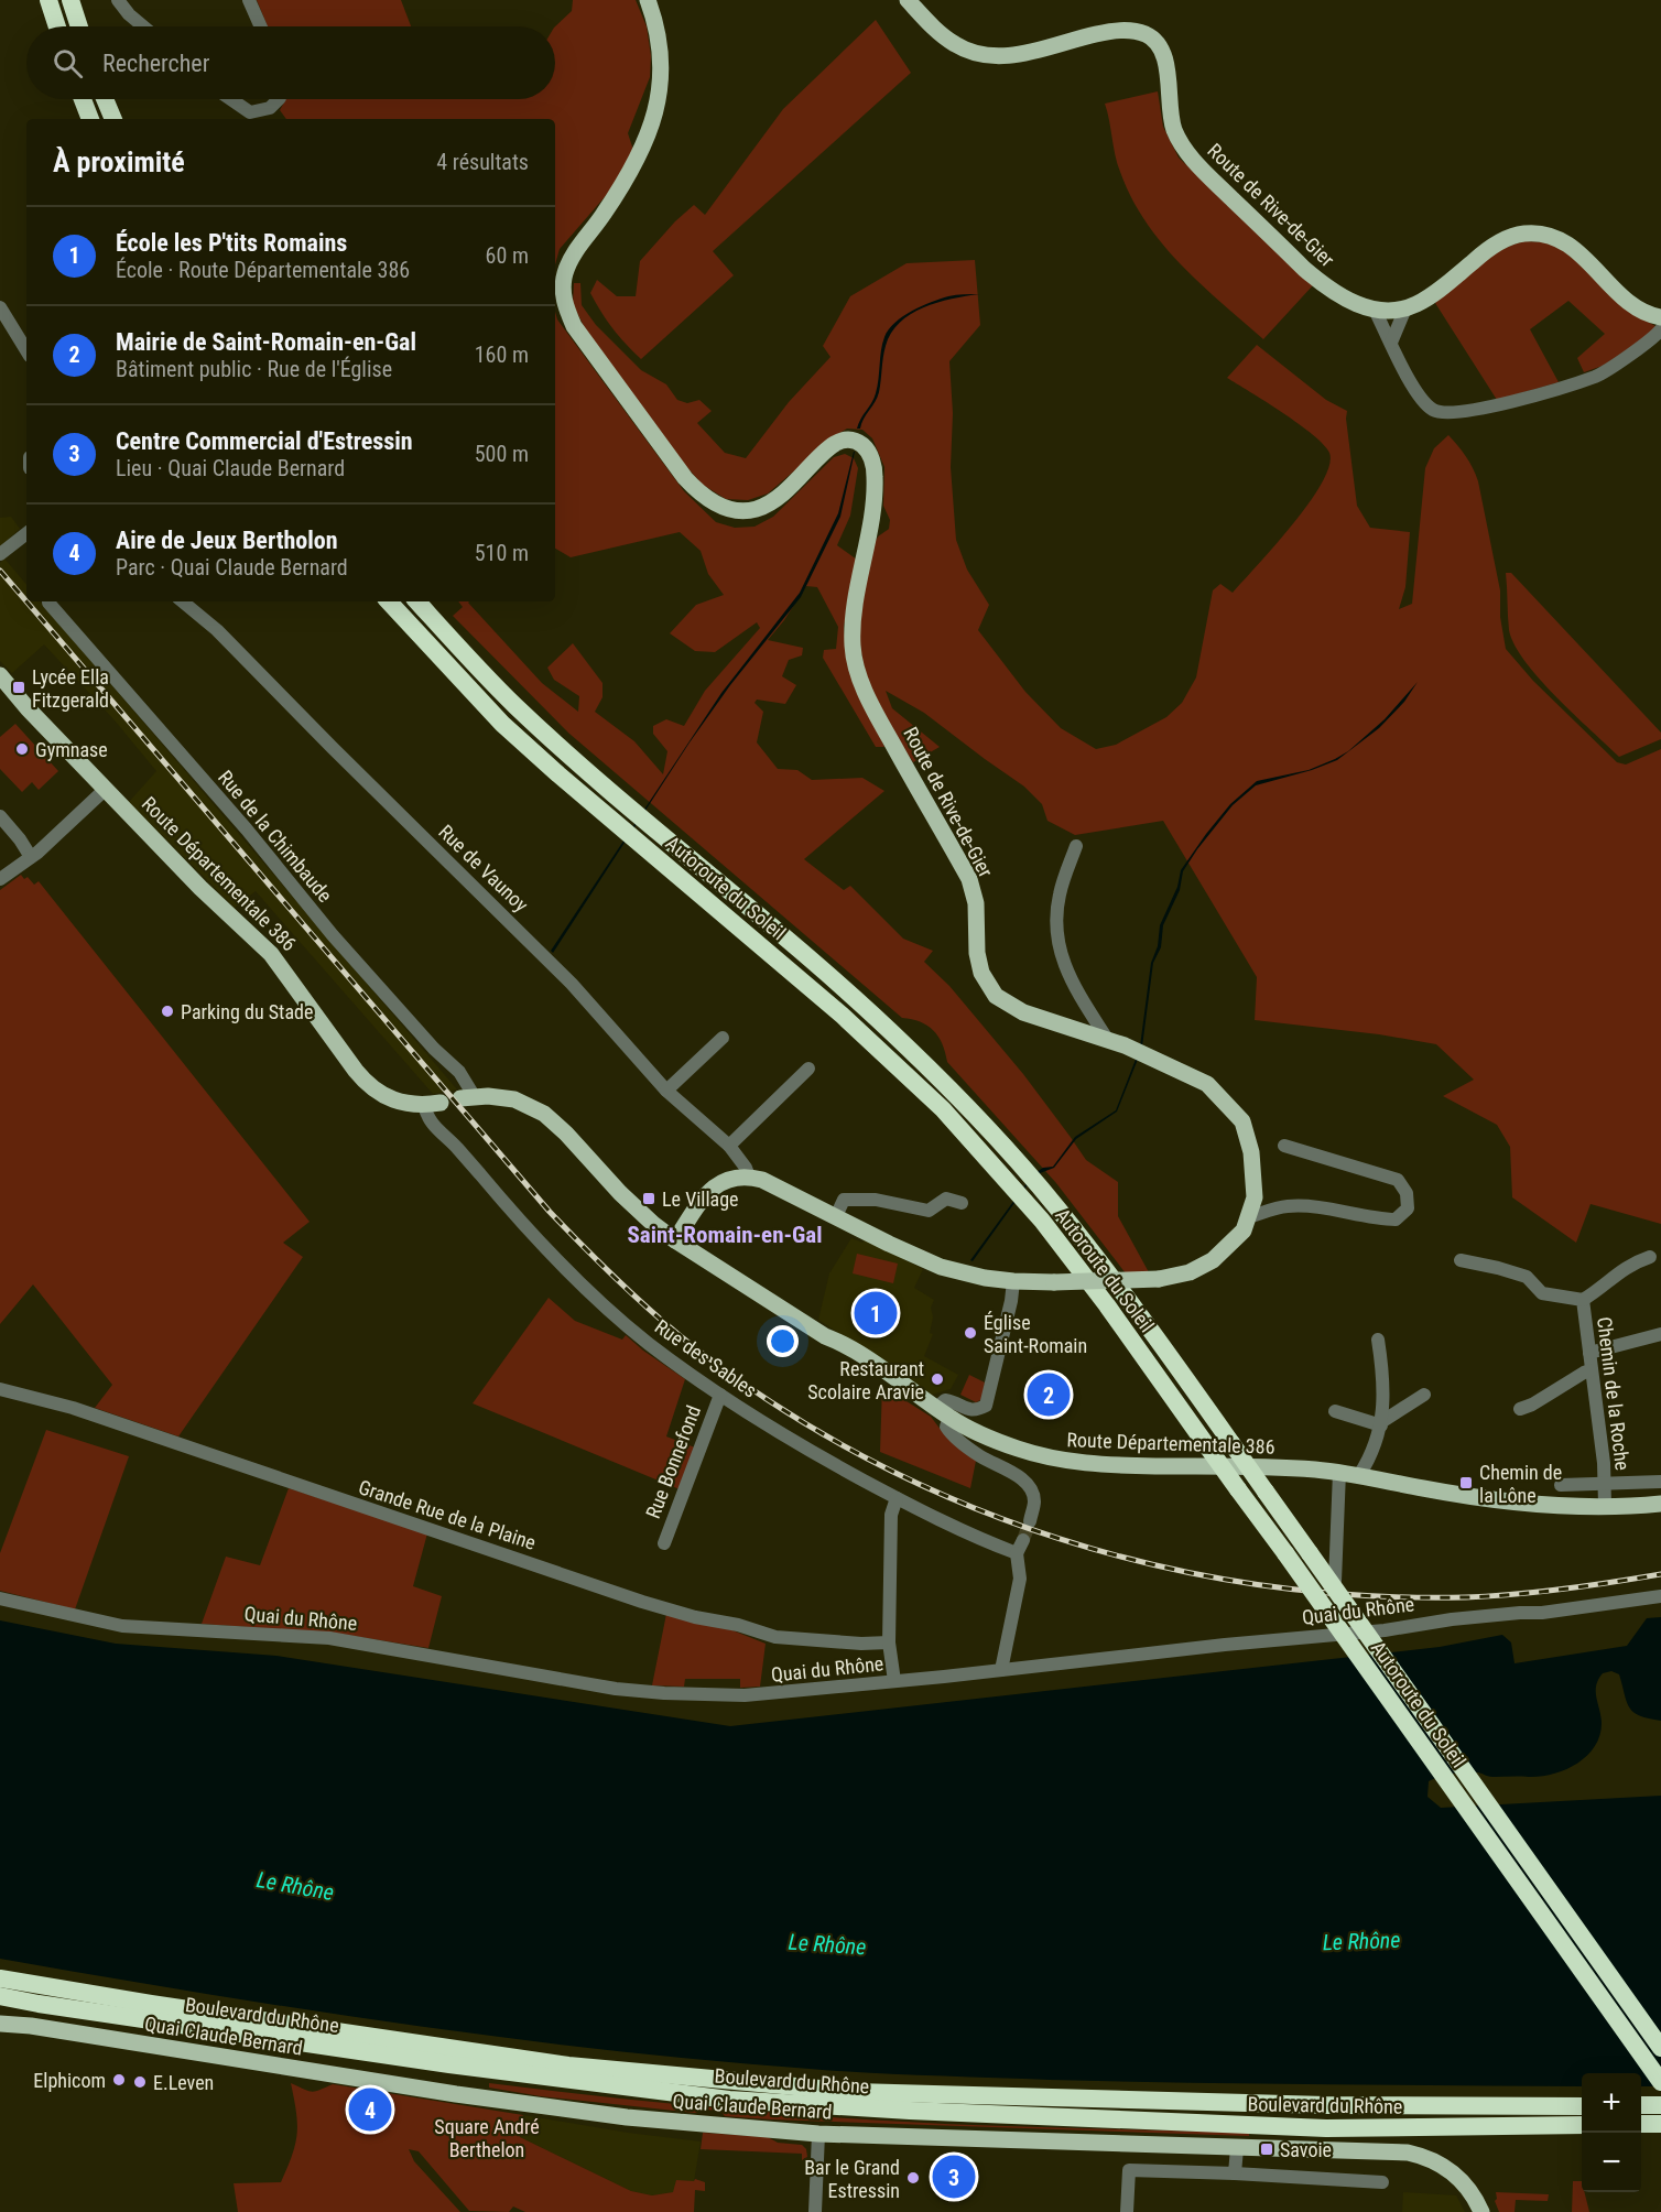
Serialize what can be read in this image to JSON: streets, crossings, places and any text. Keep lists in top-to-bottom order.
{
  "streets": {
    "highway": ["Autoroute du Soleil", "Boulevard du Rhône"],
    "main road": ["Route de Rive-de-Gier", "Route Départementale 386", "Quai Claude Bernard"],
    "street": [
      "Rue de la Chimbaude",
      "Rue de Vaunoy",
      "Rue des Sables",
      "Chemin de la Roche",
      "Rue Bonnefond",
      "Grande Rue de la Plaine",
      "Quai du Rhône"
    ]
  },
  "crossings": [
    ["Route de Rive-de-Gier", "Rue de Vaunoy"],
    ["Rue de la Chimbaude", "Route Départementale 386"],
    ["Route Départementale 386", "Rue des Sables"],
    ["Route Départementale 386", "Chemin de la Roche"],
    ["Rue des Sables", "Rue Bonnefond"]
  ],
  "districts": ["Saint-Romain-en-Gal"],
  "water": ["Le Rhône"],
  "parks": ["Square André Berthelon"],
  "places": {
    "transit": [
      "Lycée Ella Fitzgerald",
      "Le Village",
      "Chemin de la Lône",
      "Savoie"
    ],
    "other": [
      "Gymnase",
      "Parking du Stade",
      "Église Saint-Romain",
      "Restaurant Scolaire Aravie",
      "Elphicom",
      "E.Leven",
      "Bar le Grand Estressin"
    ]
  },
  "page": {
    "search": "Rechercher",
    "heading": ["À proximité", "4 résultats"],
    "list": [
      {
        "mark": "1",
        "name": "École les P'tits Romains",
        "note": "École · Route Départementale 386",
        "value": "60 m"
      },
      {
        "mark": "2",
        "name": "Mairie de Saint-Romain-en-Gal",
        "note": "Bâtiment public · Rue de l'Église",
        "value": "160 m"
      },
      {
        "mark": "3",
        "name": "Centre Commercial d'Estressin",
        "note": "Lieu · Quai Claude Bernard",
        "value": "500 m"
      },
      {
        "mark": "4",
        "name": "Aire de Jeux Bertholon",
        "note": "Parc · Quai Claude Bernard",
        "value": "510 m"
      }
    ],
    "pins": [
      "1",
      "2",
      "4",
      "3"
    ],
    "map_buttons": ["+", "−"]
  }
}
